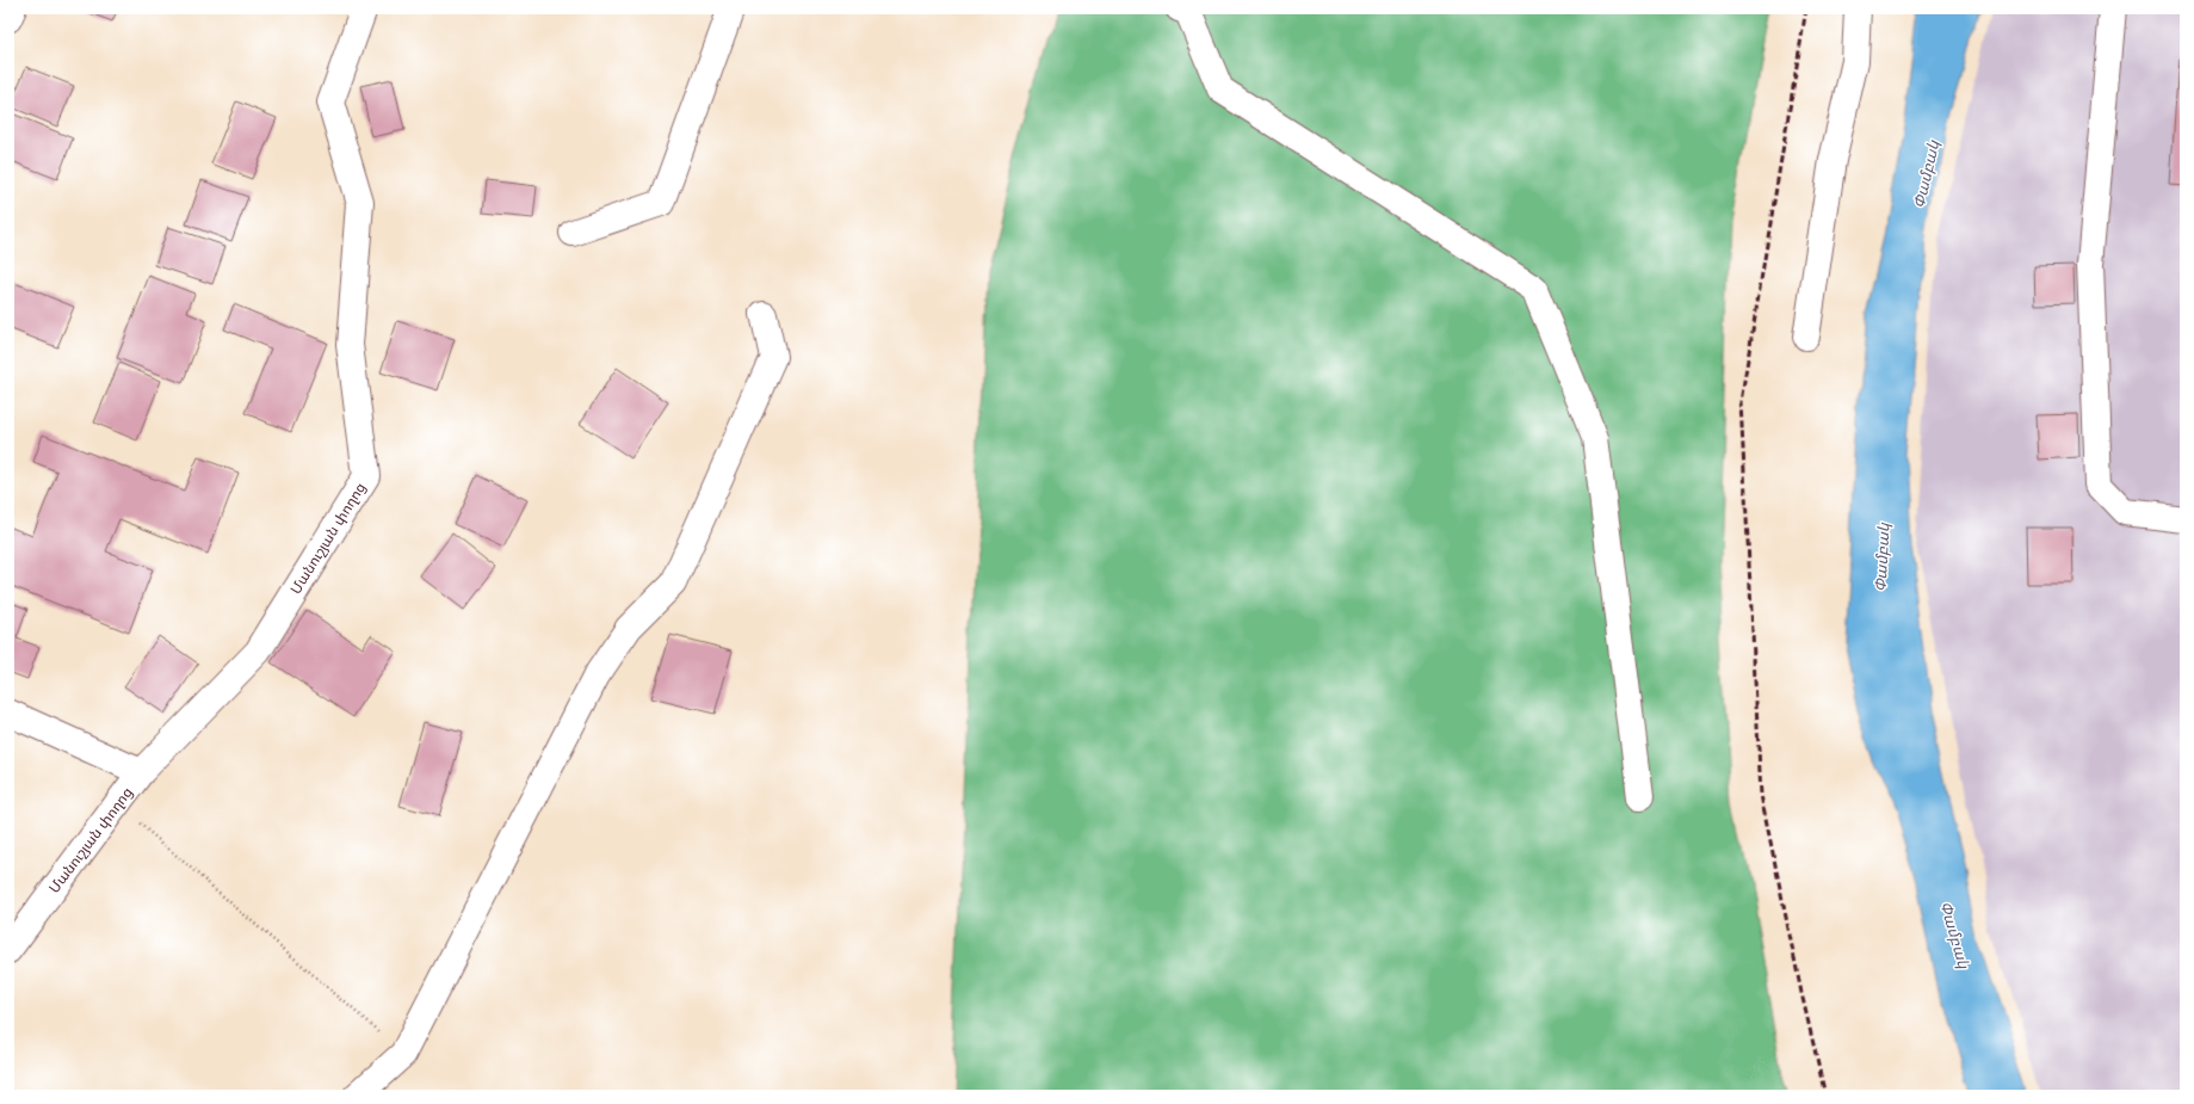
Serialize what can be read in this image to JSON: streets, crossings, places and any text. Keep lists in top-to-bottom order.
{
  "streets": {
    "street": ["Մանուշյան փողոց"]
  },
  "water": ["Փամբակ"]
}
